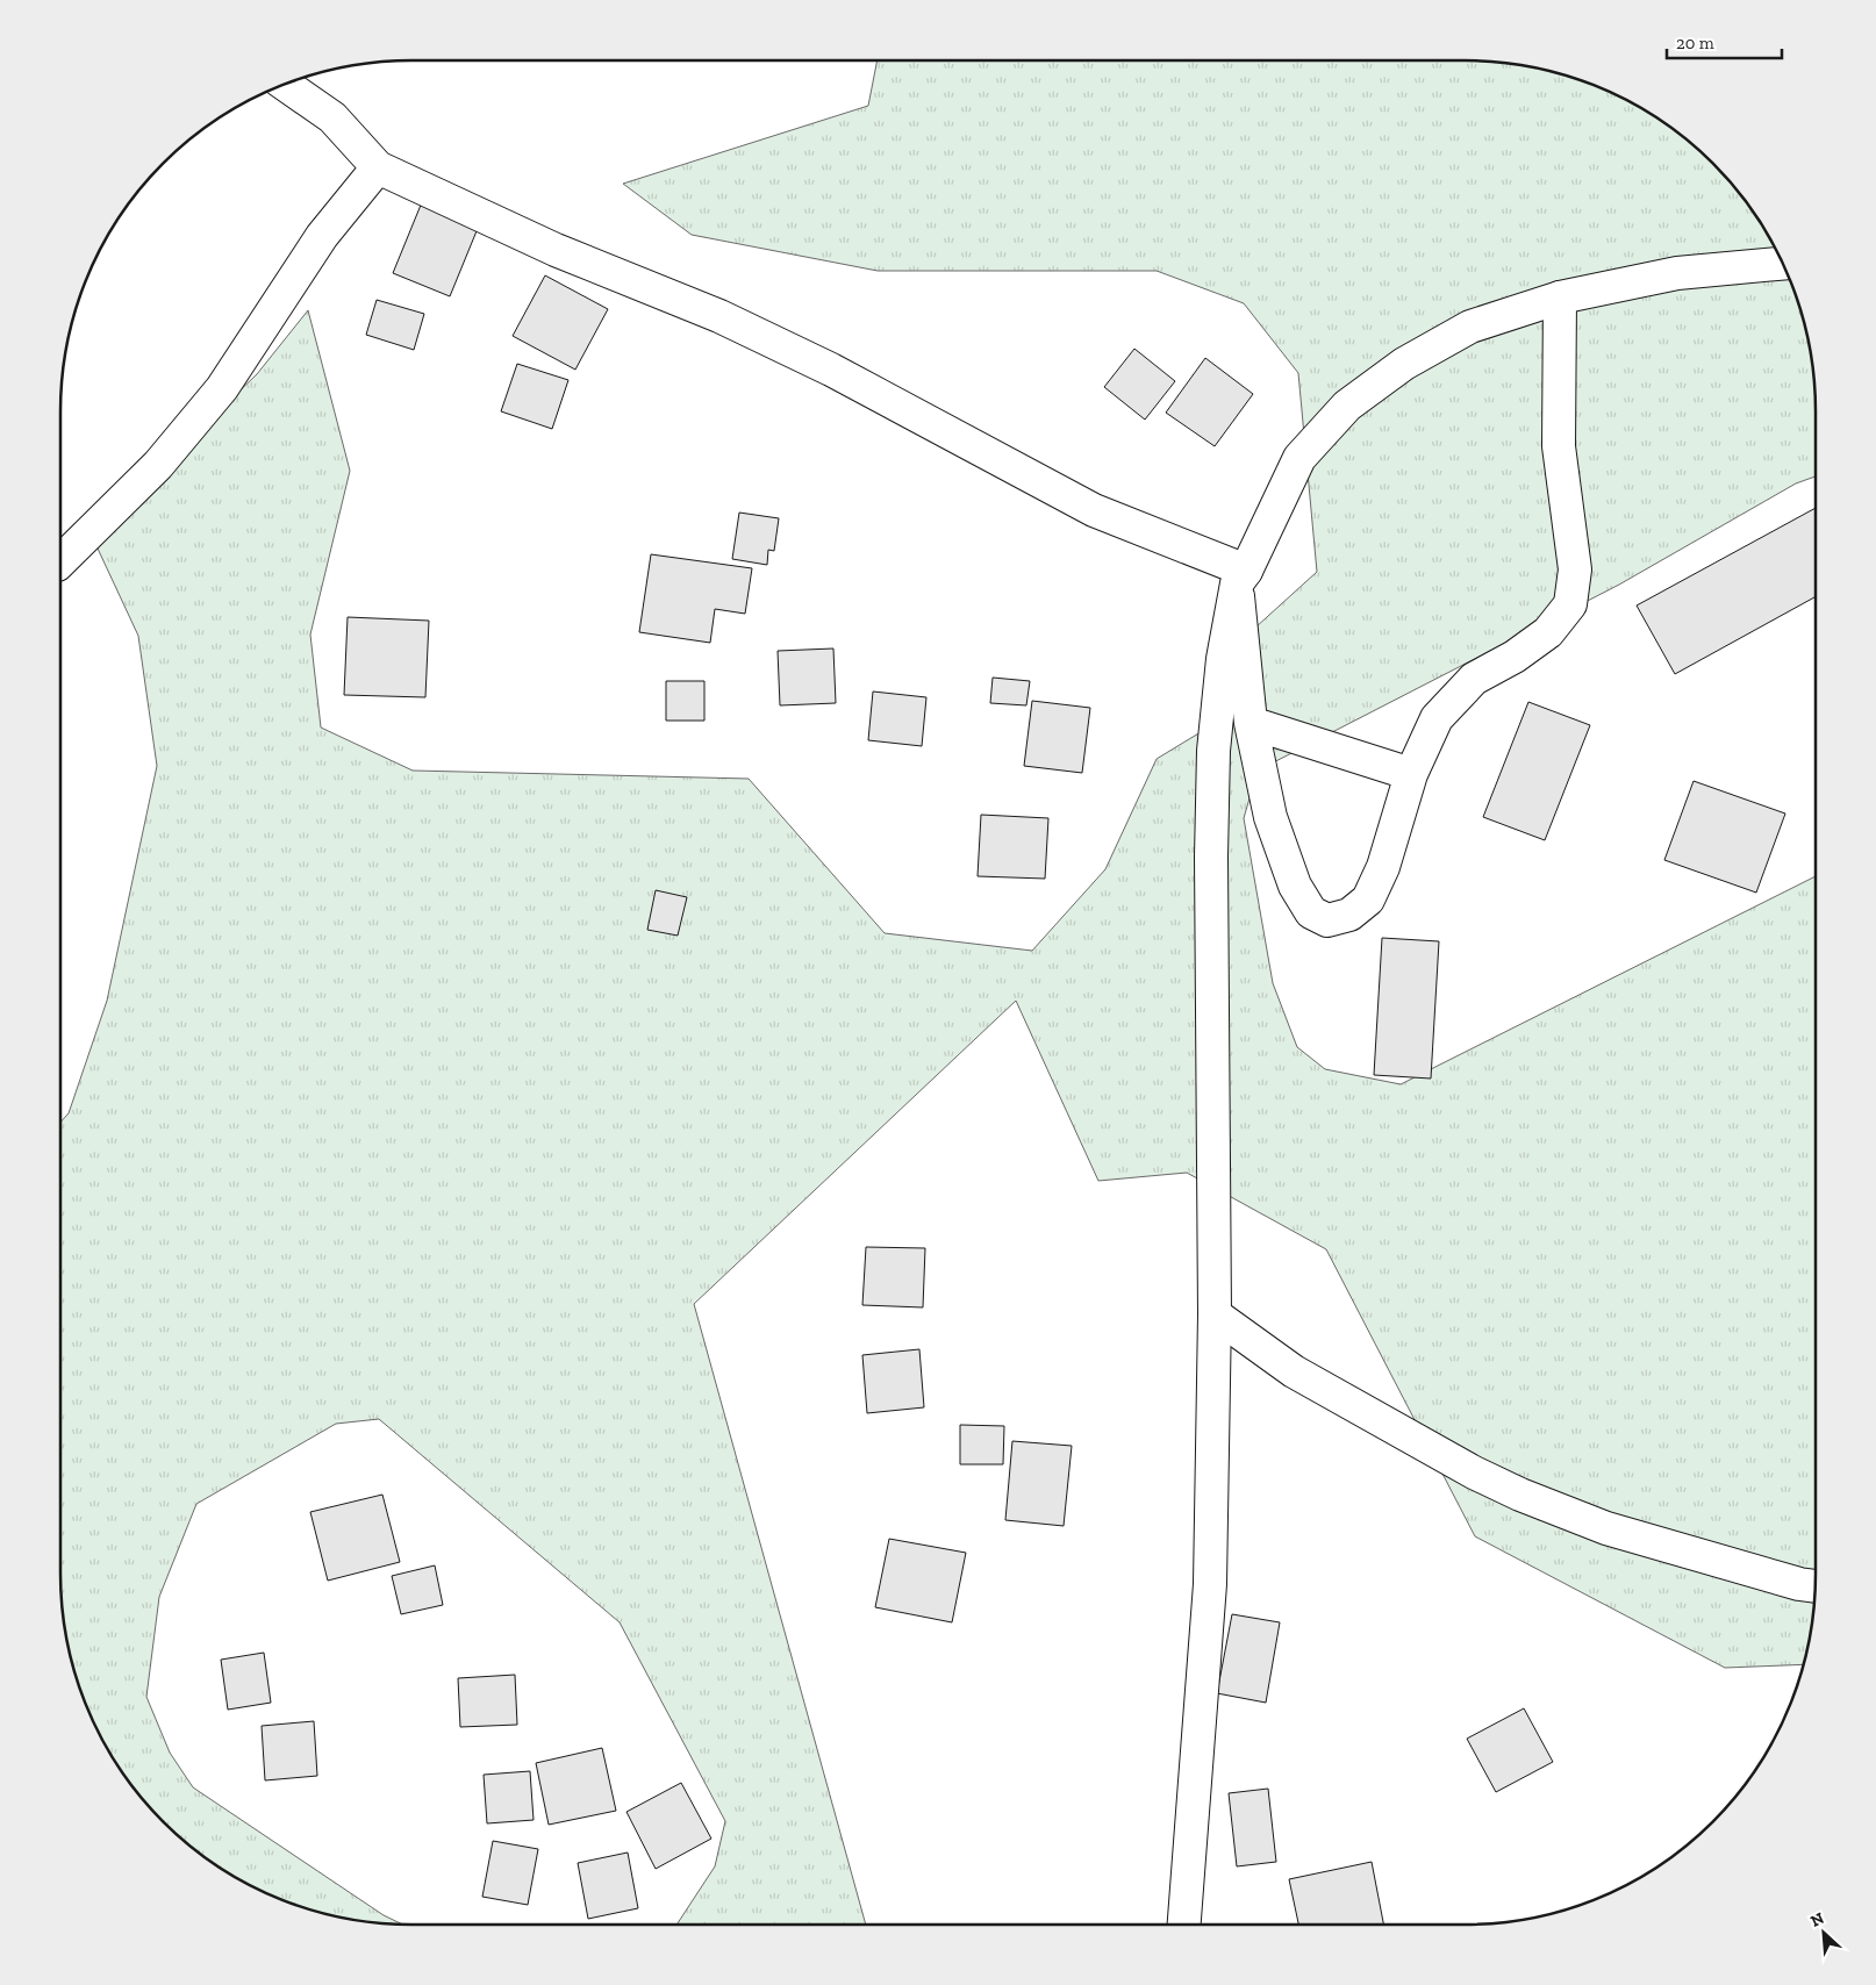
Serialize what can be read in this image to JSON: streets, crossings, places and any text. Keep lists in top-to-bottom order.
{
  "scale_bar": "20 m",
  "north": "top left"
}
